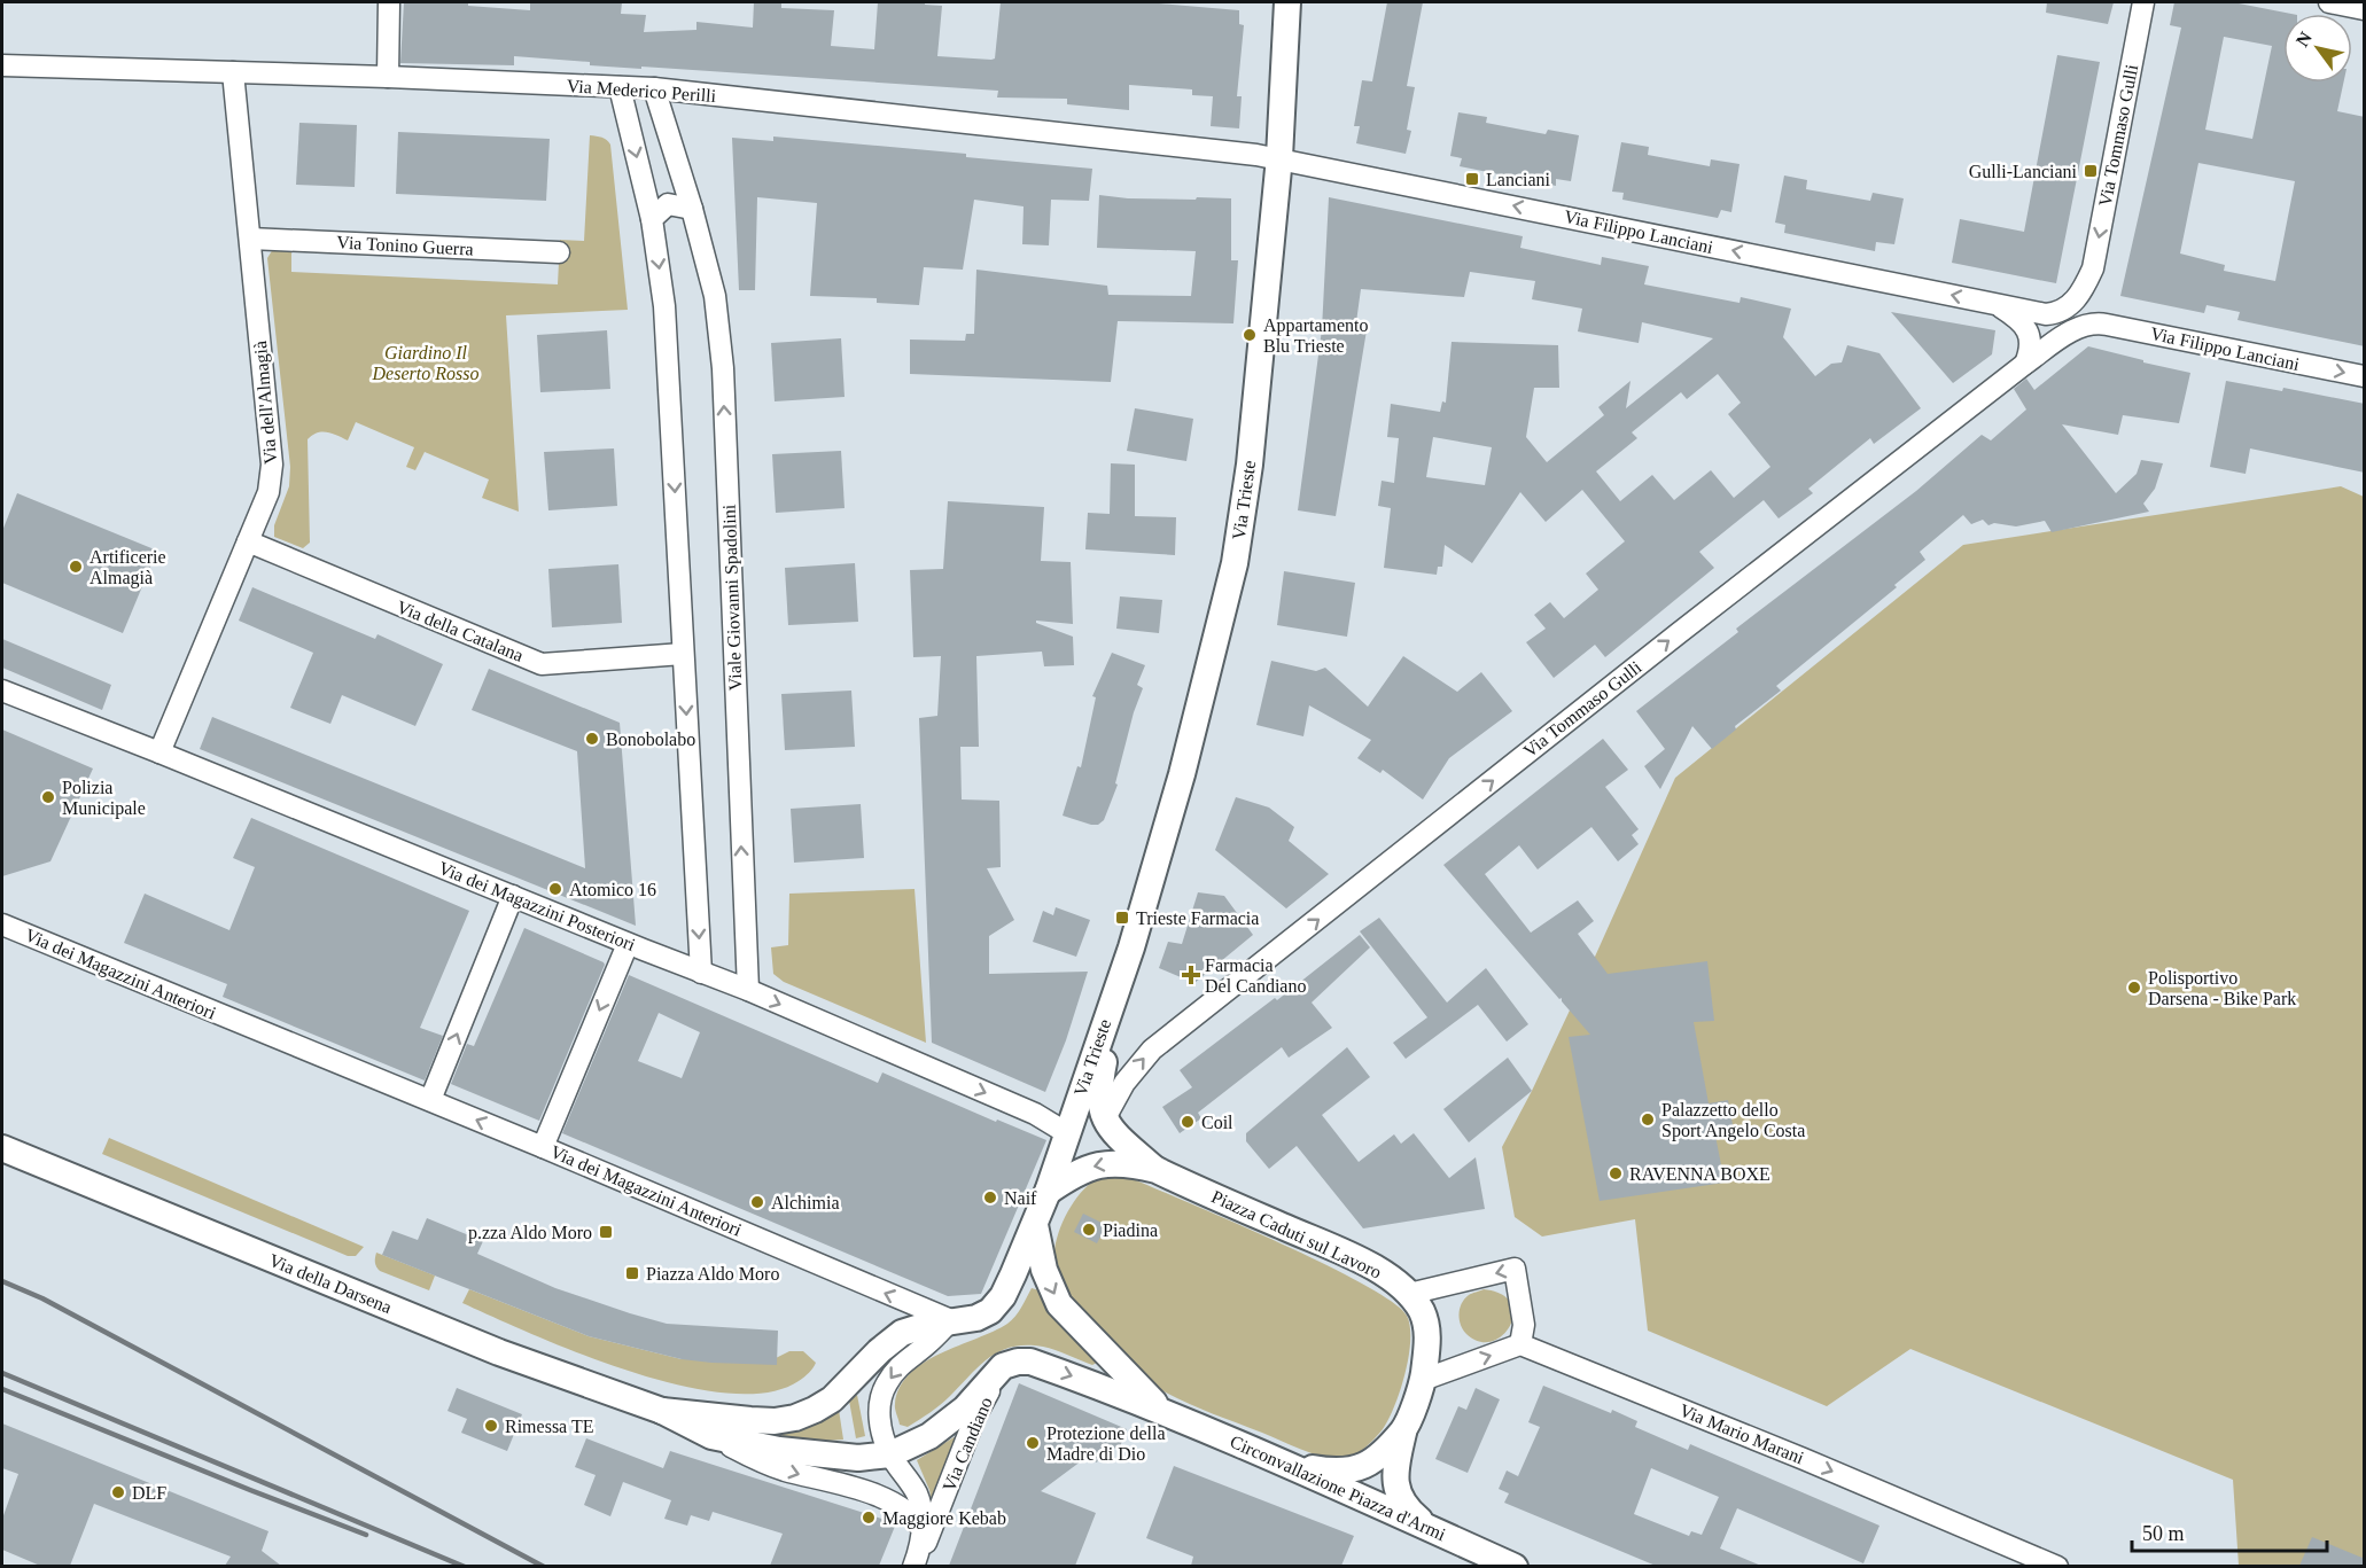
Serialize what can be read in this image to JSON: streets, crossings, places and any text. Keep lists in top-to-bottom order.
{
  "streets": {
    "street": [
      "Via Mederico Perilli",
      "Via Tommaso Gulli",
      "Via Filippo Lanciani",
      "Via Tonino Guerra",
      "Via dell'Almagià",
      "Via Trieste",
      "Viale Giovanni Spadolini",
      "Via della Catalana",
      "Via dei Magazzini Posteriori",
      "Via dei Magazzini Anteriori",
      "Piazza Caduti sul Lavoro",
      "Via della Darsena",
      "Via Mario Marani",
      "Via Candiano",
      "Circonvallazione Piazza d'Armi"
    ]
  },
  "crossings": [
    ["Via Mederico Perilli", "Via Filippo Lanciani"],
    ["Via Mederico Perilli", "Via dell'Almagià"],
    ["Via Mederico Perilli", "Via Trieste"],
    ["Via Mederico Perilli", "Viale Giovanni Spadolini"],
    ["Via Tommaso Gulli", "Via Filippo Lanciani"],
    ["Via Tommaso Gulli", "Via Trieste"],
    ["Via Tommaso Gulli", "Piazza Caduti sul Lavoro"],
    ["Via Filippo Lanciani", "Via Trieste"],
    ["Via Tonino Guerra", "Via dell'Almagià"],
    ["Via dell'Almagià", "Via della Catalana"],
    ["Via dell'Almagià", "Via dei Magazzini Posteriori"],
    ["Via Trieste", "Via dei Magazzini Posteriori"],
    ["Via Trieste", "Piazza Caduti sul Lavoro"],
    ["Viale Giovanni Spadolini", "Via dei Magazzini Posteriori"],
    ["Via dei Magazzini Posteriori", "Via dei Magazzini Anteriori"],
    ["Via dei Magazzini Anteriori", "Via della Darsena"],
    ["Via dei Magazzini Anteriori", "Via Candiano"],
    ["Piazza Caduti sul Lavoro", "Circonvallazione Piazza d'Armi"],
    ["Via della Darsena", "Via Candiano"],
    ["Via della Darsena", "Circonvallazione Piazza d'Armi"],
    ["Via Candiano", "Circonvallazione Piazza d'Armi"]
  ],
  "one_way": ["Via Mario Marani", "Circonvallazione Piazza d'Armi"],
  "parks": ["Giardino Il Deserto Rosso"],
  "places": {
    "transit": [
      "Gulli-Lanciani",
      "Lanciani",
      "Trieste Farmacia",
      "p.zza Aldo Moro",
      "Piazza Aldo Moro"
    ],
    "other": [
      "Appartamento Blu Trieste",
      "Artificerie Almagià",
      "Bonobolabo",
      "Polizia Municipale",
      "Atomico 16",
      "Polisportivo Darsena - Bike Park",
      "Palazzetto dello Sport Angelo Costa",
      "Coil",
      "RAVENNA BOXE",
      "Naif",
      "Alchimia",
      "Piadina",
      "Rimessa TE",
      "Protezione della Madre di Dio",
      "DLF",
      "Maggiore Kebab"
    ],
    "health": ["Farmacia Del Candiano"]
  },
  "scale_bar": "50 m",
  "north": "top left"
}
